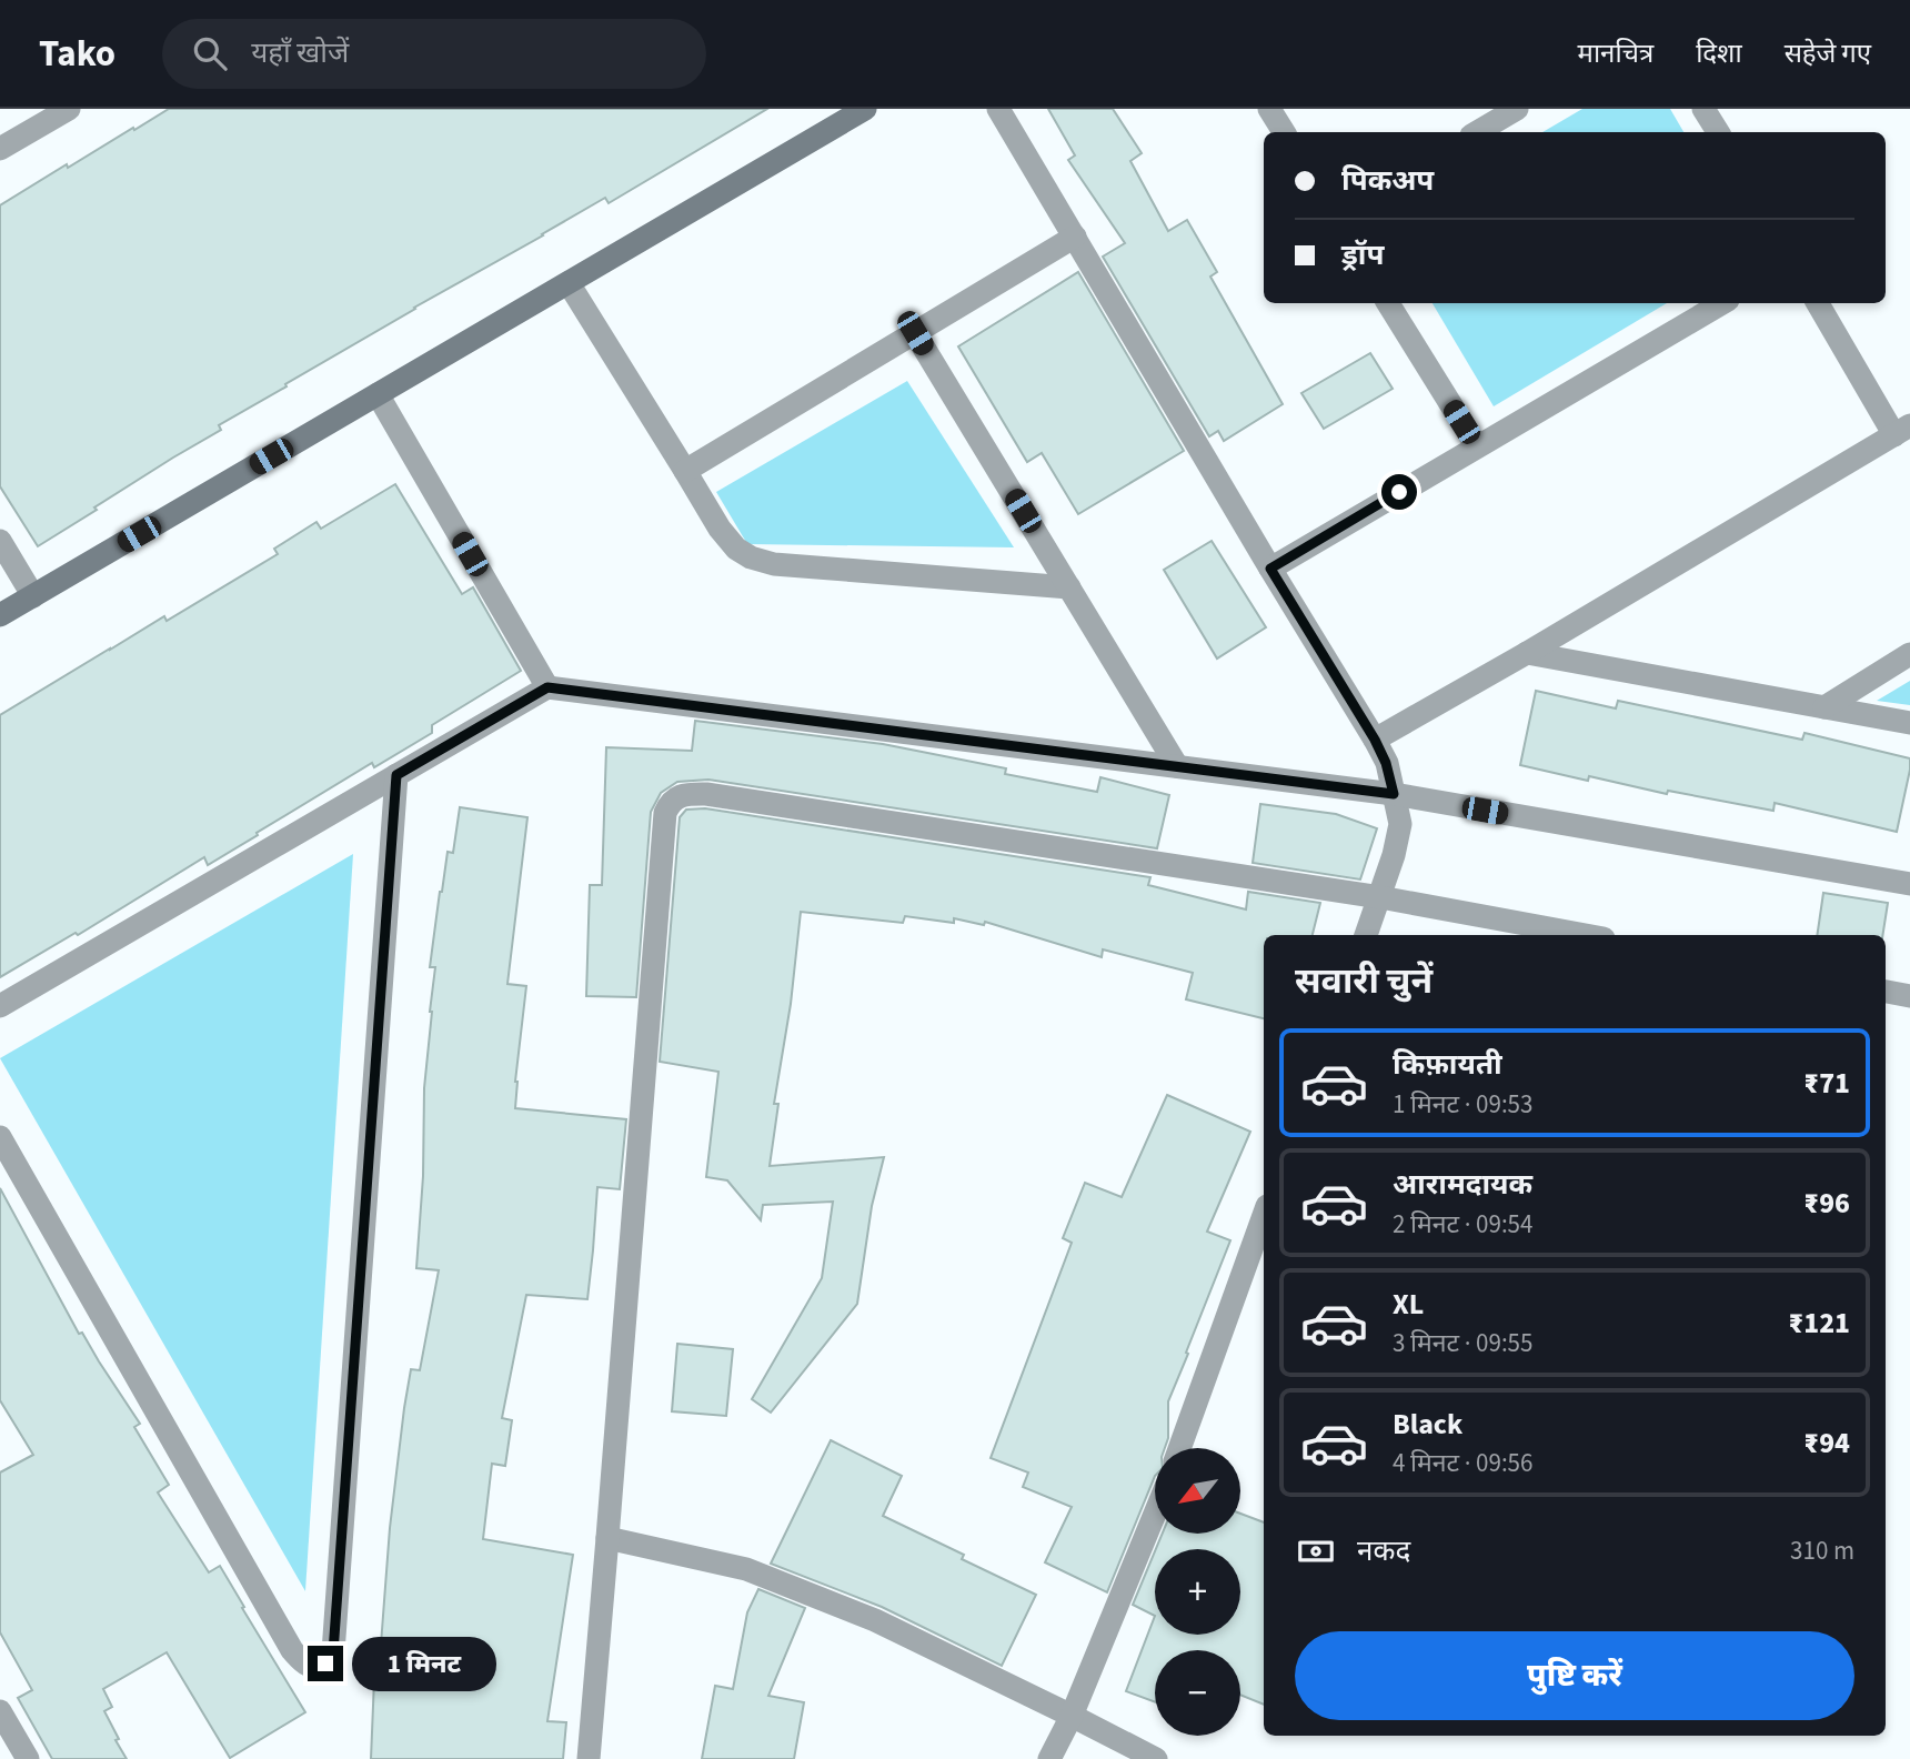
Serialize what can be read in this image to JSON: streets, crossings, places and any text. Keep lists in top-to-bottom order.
{
  "north": "bottom left",
  "page": {
    "header": "Tako",
    "search": "यहाँ खोजें",
    "nav": ["मानचित्र", "दिशा", "सहेजे गए"],
    "banner": ["पिकअप", "ड्रॉप"],
    "heading": "सवारी चुनें",
    "list": [
      {
        "name": "किफ़ायती",
        "note": "1 मिनट · 09:53",
        "value": "₹71"
      },
      {
        "name": "आरामदायक",
        "note": "2 मिनट · 09:54",
        "value": "₹96"
      },
      {
        "name": "XL",
        "note": "3 मिनट · 09:55",
        "value": "₹121"
      },
      {
        "name": "Black",
        "note": "4 मिनट · 09:56",
        "value": "₹94"
      }
    ],
    "map_buttons": ["+", "−"],
    "pay": ["नकद", "310 m"],
    "buttons": "पुष्टि करें",
    "bubble": "1 मिनट"
  }
}
